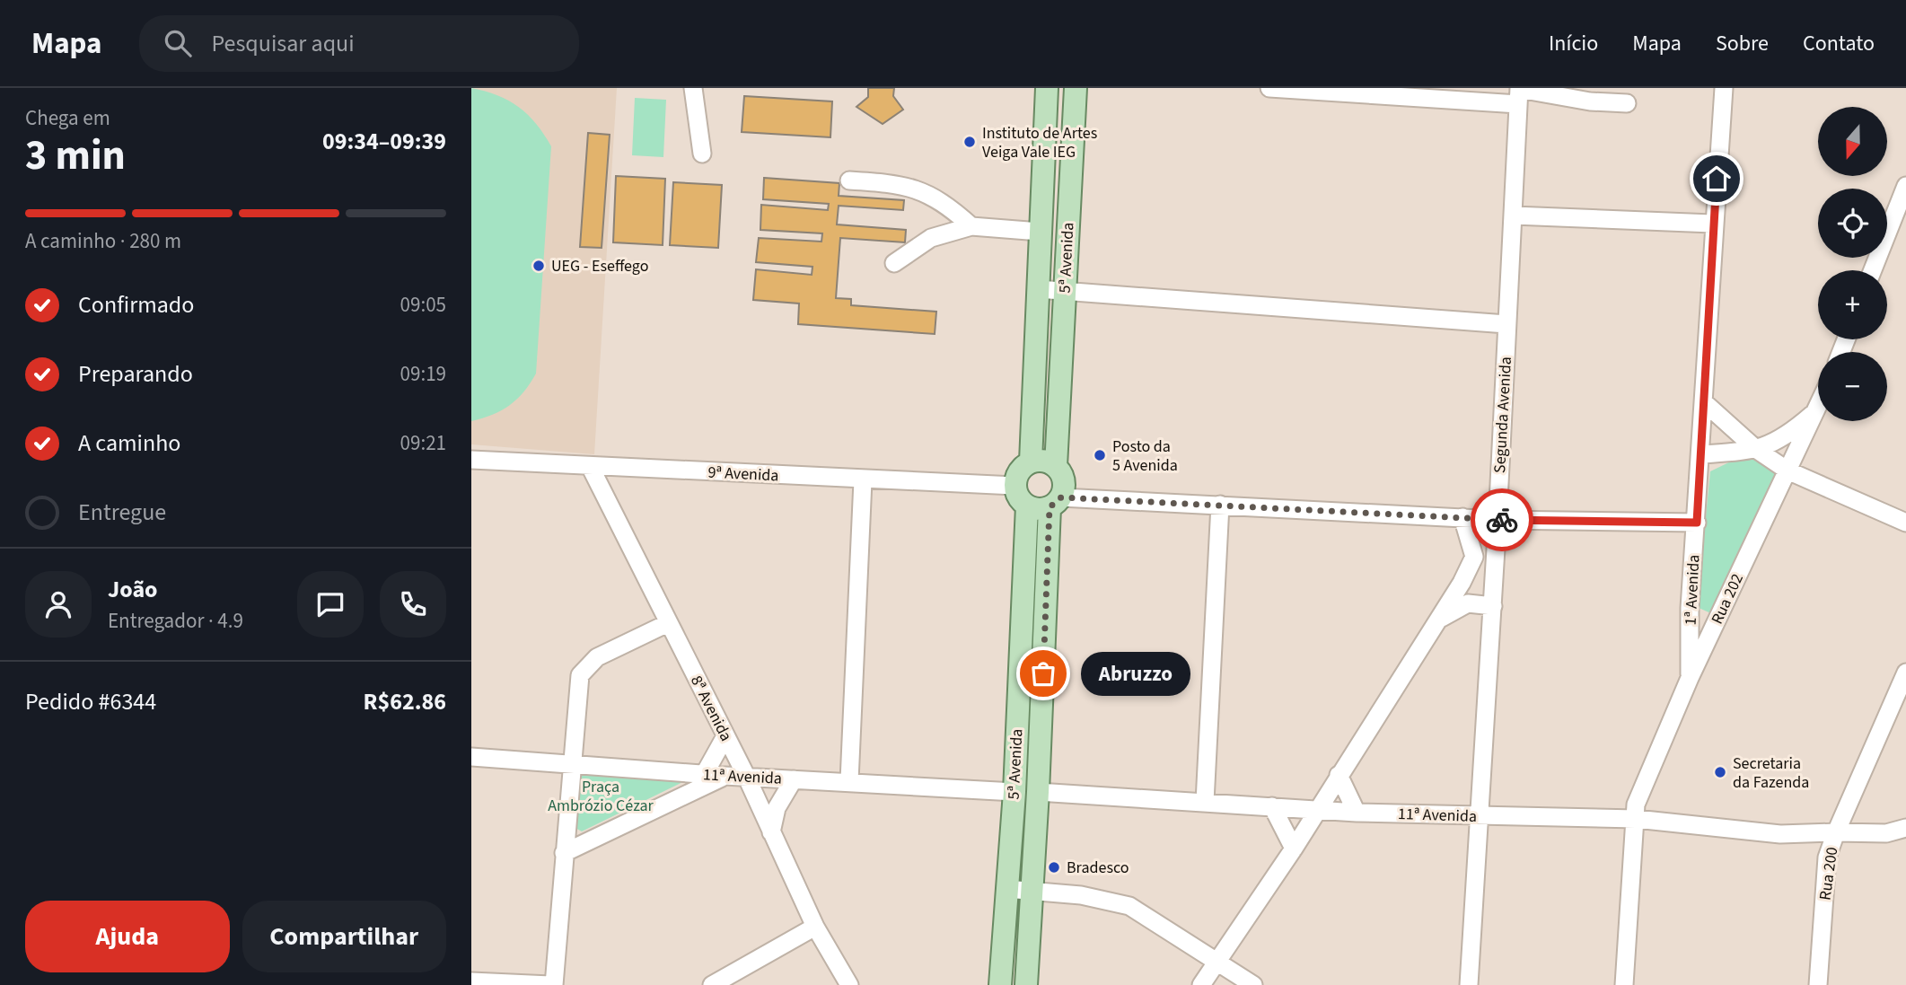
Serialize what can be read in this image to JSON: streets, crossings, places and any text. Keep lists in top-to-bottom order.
{
  "streets": {
    "main road": ["5ª Avenida"],
    "street": [
      "Segunda Avenida",
      "9ª Avenida",
      "1ª Avenida",
      "Rua 202",
      "8ª Avenida",
      "11ª Avenida",
      "Rua 200"
    ]
  },
  "crossings": [
    ["5ª Avenida", "9ª Avenida"],
    ["5ª Avenida", "11ª Avenida"],
    ["Segunda Avenida", "11ª Avenida"],
    ["9ª Avenida", "8ª Avenida"],
    ["1ª Avenida", "Rua 202"],
    ["Rua 202", "11ª Avenida"],
    ["8ª Avenida", "11ª Avenida"],
    ["11ª Avenida", "Rua 200"]
  ],
  "parks": ["Praça Ambrózio Cézar"],
  "places": [
    "Instituto de Artes Veiga Vale IEG",
    "UEG - Eseffego",
    "Posto da 5 Avenida",
    "Abruzzo",
    "Secretaria da Fazenda",
    "Bradesco"
  ],
  "north": "bottom",
  "page": {
    "header": "Mapa",
    "search": "Pesquisar aqui",
    "nav": [
      "Início",
      "Mapa",
      "Sobre",
      "Contato"
    ],
    "heading": ["3 min", "Chega em", "09:34–09:39"],
    "panel": [
      "João",
      "Entregador · 4.9",
      "Pedido #6344",
      "R$62.86"
    ],
    "map_buttons": ["+", "−"],
    "bar": "A caminho · 280 m",
    "list": [
      ["Confirmado", "09:05"],
      ["Preparando", "09:19"],
      ["A caminho", "09:21"],
      "Entregue"
    ],
    "bubble": "Abruzzo",
    "buttons": ["Ajuda", "Compartilhar"]
  }
}
